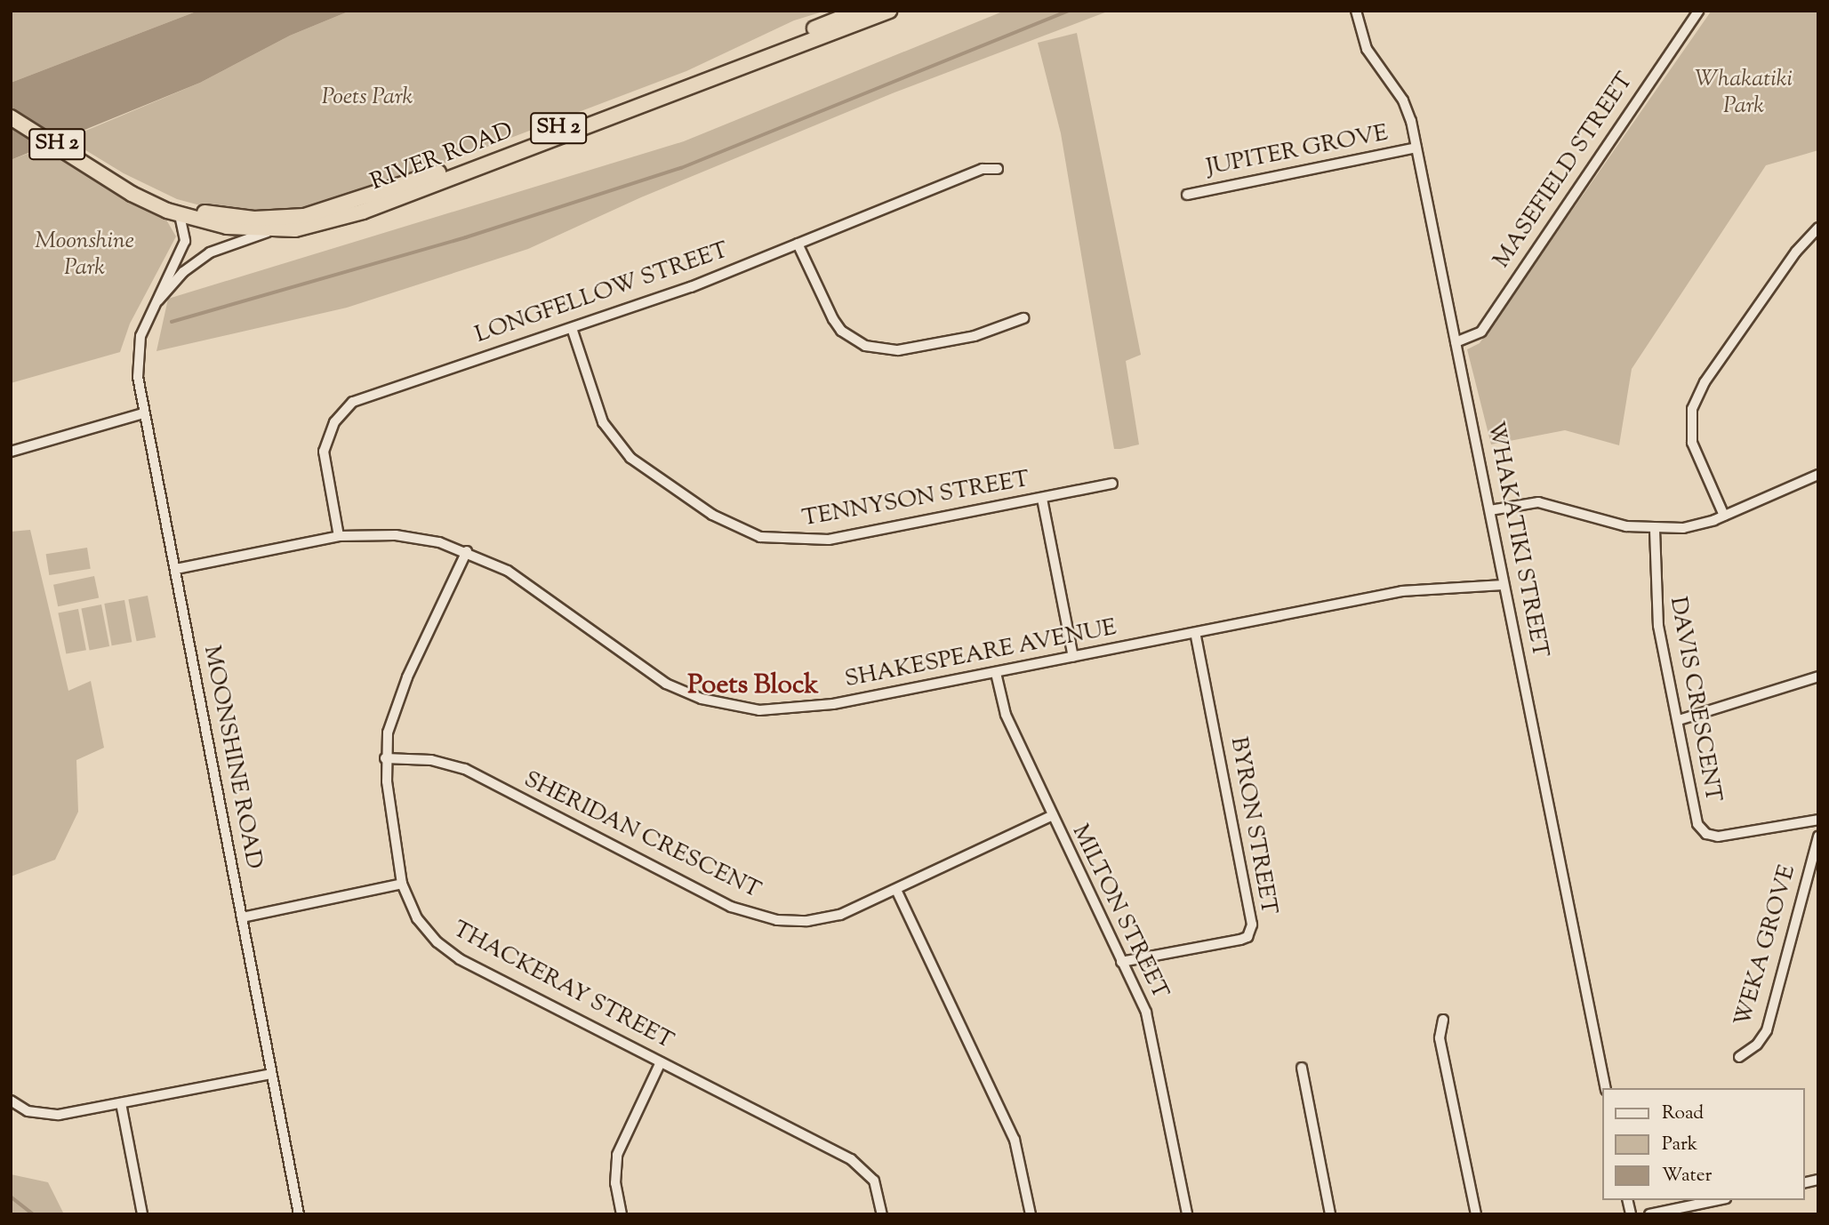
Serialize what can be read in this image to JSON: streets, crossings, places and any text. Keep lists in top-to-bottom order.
{
  "streets": {
    "highway": ["SH 2", "RIVER ROAD"],
    "street": [
      "JUPITER GROVE",
      "MASEFIELD STREET",
      "LONGFELLOW STREET",
      "TENNYSON STREET",
      "WHAKATIKI STREET",
      "SHAKESPEARE AVENUE",
      "DAVIS CRESCENT",
      "MOONSHINE ROAD",
      "BYRON STREET",
      "SHERIDAN CRESCENT",
      "MILTON STREET",
      "WEKA GROVE",
      "THACKERAY STREET"
    ]
  },
  "crossings": [
    ["JUPITER GROVE", "WHAKATIKI STREET"],
    ["RIVER ROAD", "MOONSHINE ROAD"],
    ["MASEFIELD STREET", "WHAKATIKI STREET"],
    ["LONGFELLOW STREET", "TENNYSON STREET"],
    ["LONGFELLOW STREET", "SHAKESPEARE AVENUE"],
    ["WHAKATIKI STREET", "SHAKESPEARE AVENUE"],
    ["SHAKESPEARE AVENUE", "MOONSHINE ROAD"],
    ["SHAKESPEARE AVENUE", "BYRON STREET"],
    ["SHAKESPEARE AVENUE", "MILTON STREET"],
    ["SHAKESPEARE AVENUE", "THACKERAY STREET"],
    ["BYRON STREET", "MILTON STREET"],
    ["SHERIDAN CRESCENT", "MILTON STREET"],
    ["SHERIDAN CRESCENT", "THACKERAY STREET"]
  ],
  "districts": ["Poets Block"],
  "parks": ["Whakatiki Park", "Poets Park", "Moonshine Park"],
  "legend": ["Road", "Park", "Water"]
}
